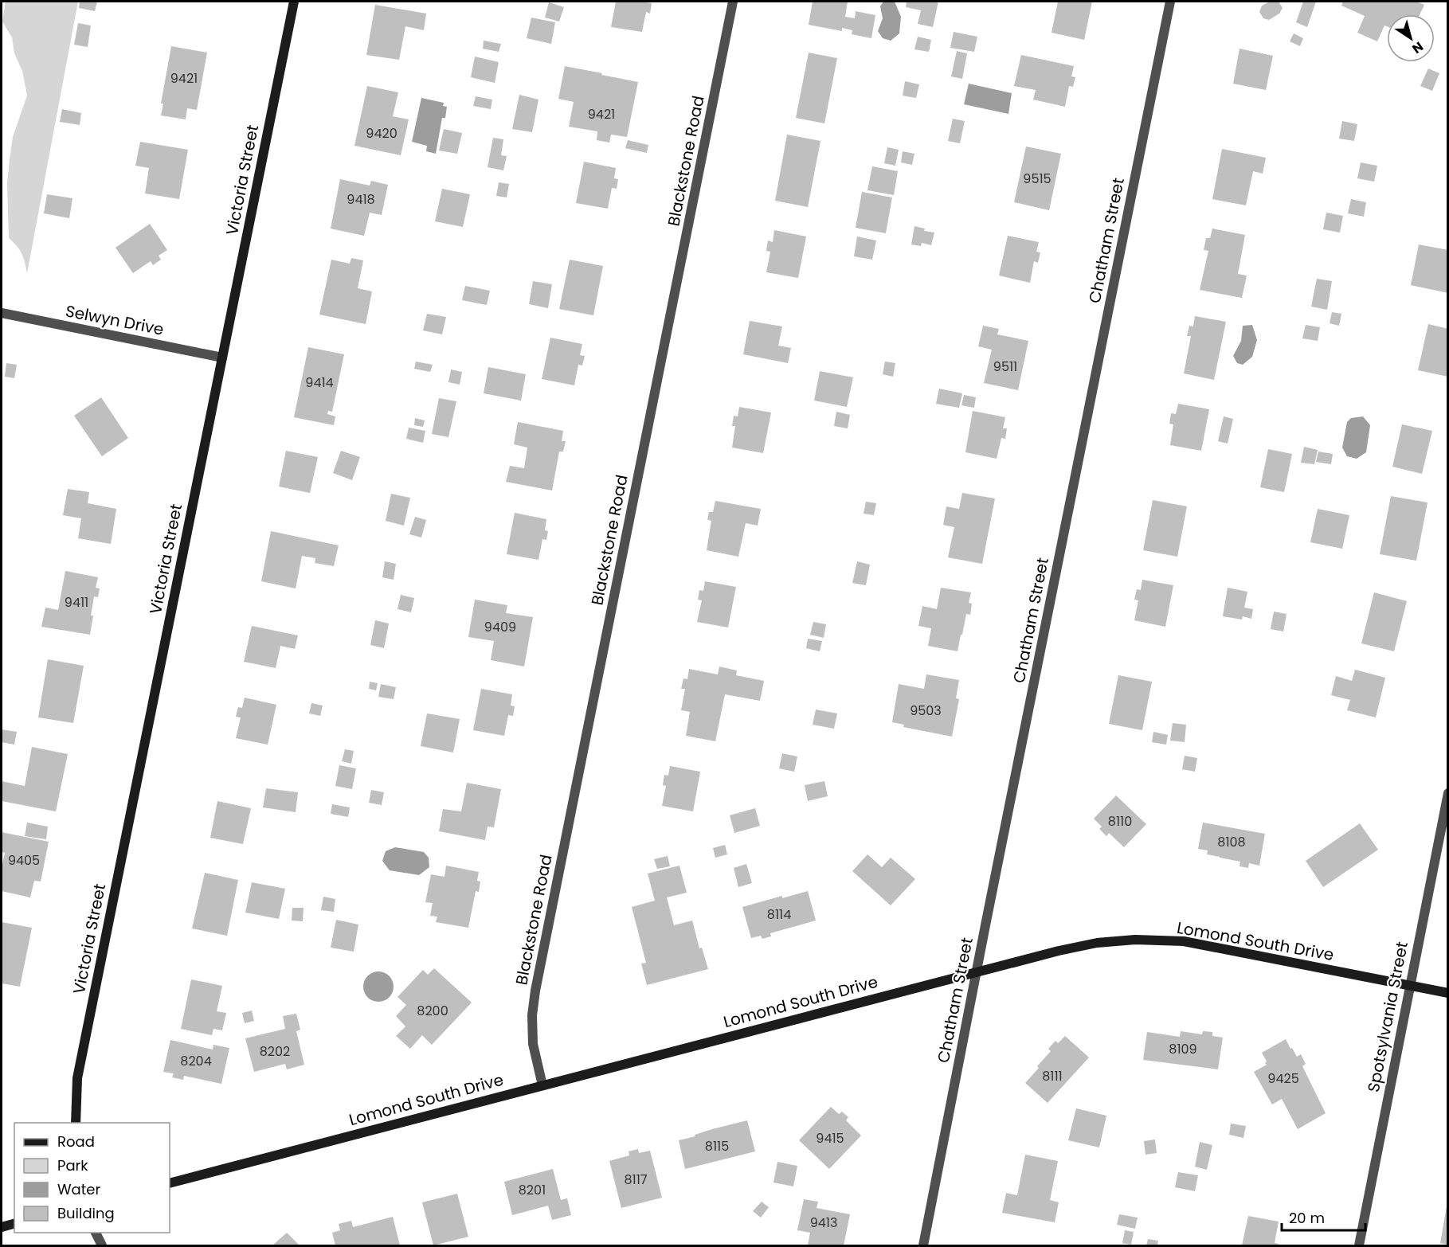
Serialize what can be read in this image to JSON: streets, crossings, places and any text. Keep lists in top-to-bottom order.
{
  "streets": {
    "main road": ["Victoria Street", "Lomond South Drive"],
    "street": [
      "Blackstone Road",
      "Chatham Street",
      "Selwyn Drive",
      "Spotsylvania Street"
    ]
  },
  "crossings": [
    ["Blackstone Road", "Lomond South Drive"],
    ["Victoria Street", "Selwyn Drive"],
    ["Chatham Street", "Lomond South Drive"],
    ["Lomond South Drive", "Spotsylvania Street"]
  ],
  "house_numbers": [
    "9421",
    "9421",
    "9420",
    "9515",
    "9418",
    "9511",
    "9414",
    "9411",
    "9409",
    "9503",
    "8110",
    "8108",
    "9405",
    "8114",
    "8200",
    "8109",
    "8202",
    "8204",
    "8111",
    "9425",
    "9415",
    "8115",
    "8117",
    "8201",
    "9413"
  ],
  "legend": [
    "Road",
    "Park",
    "Water",
    "Building"
  ],
  "scale_bar": "20 m",
  "north": "bottom right"
}
